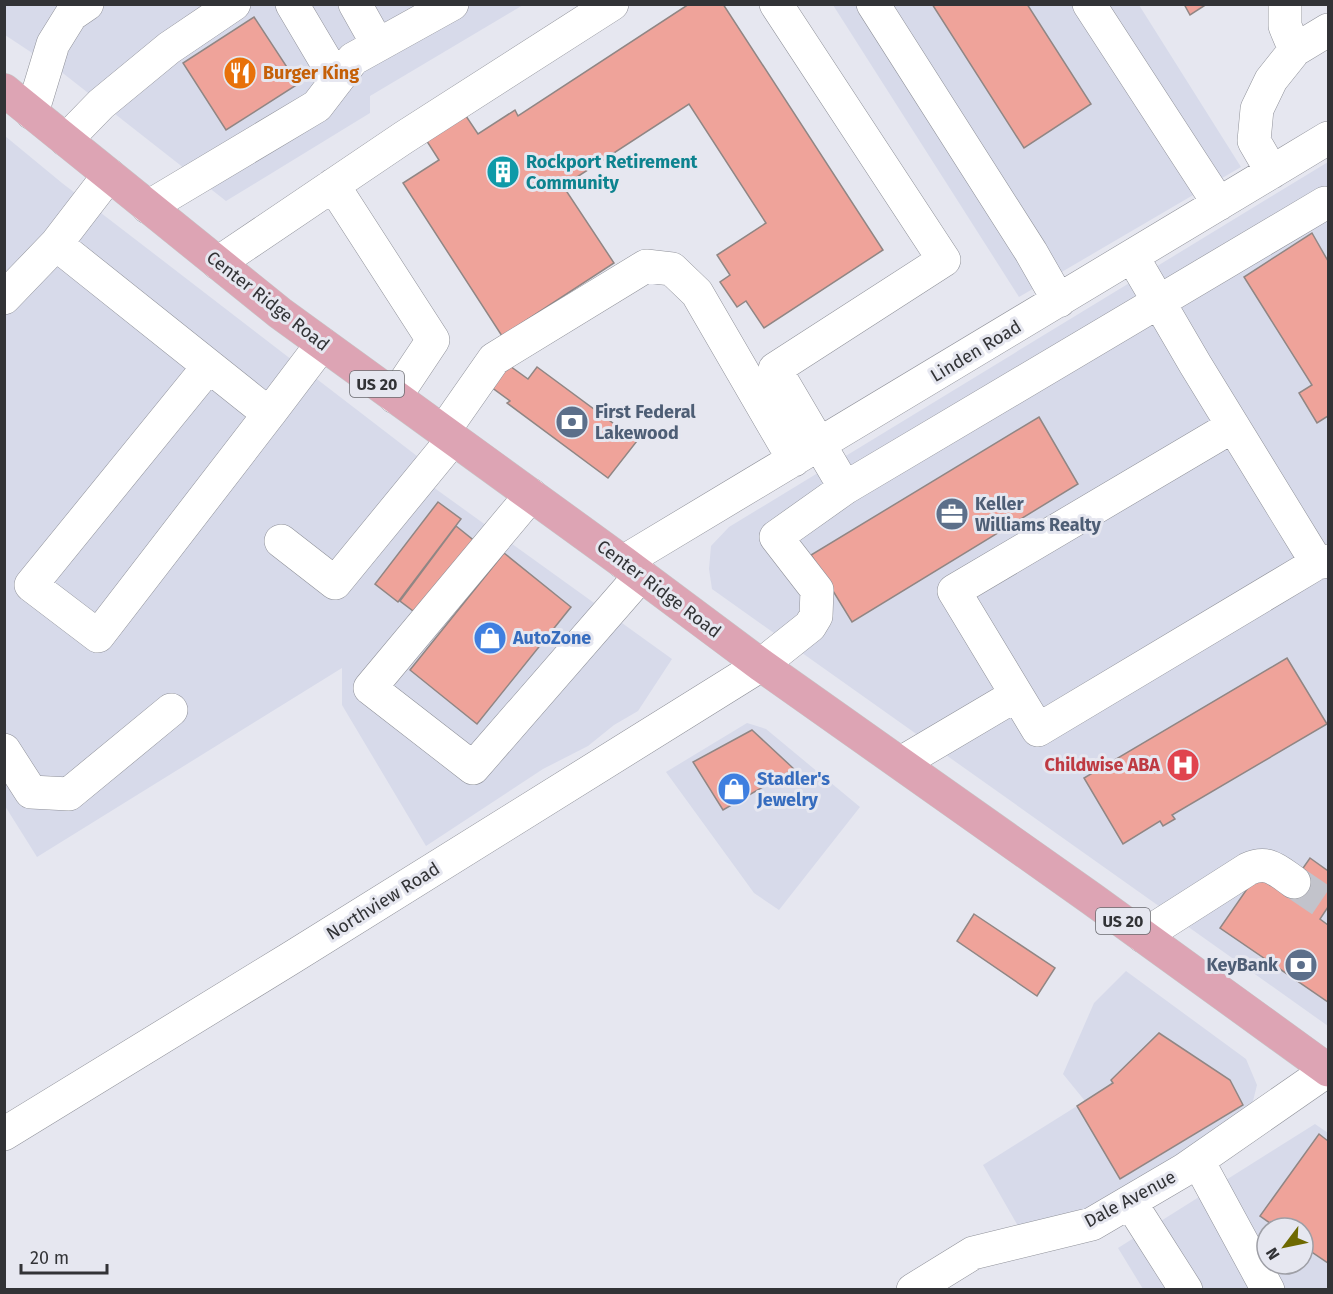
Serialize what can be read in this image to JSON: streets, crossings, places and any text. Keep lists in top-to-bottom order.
{
  "streets": {
    "main road": ["Center Ridge Road", "US 20"],
    "street": ["Linden Road", "Northview Road", "Dale Avenue"]
  },
  "crossings": [
    ["Center Ridge Road", "Linden Road"],
    ["Center Ridge Road", "Northview Road"],
    ["Center Ridge Road", "Dale Avenue"]
  ],
  "places": {
    "restaurant": ["Burger King"],
    "building": ["Rockport Retirement Community"],
    "bank": ["First Federal Lakewood", "KeyBank"],
    "office": ["Keller Williams Realty"],
    "shop": ["AutoZone", "Stadler's Jewelry"],
    "hospital": ["Childwise ABA"]
  },
  "scale_bar": "20 m",
  "north": "bottom left"
}
